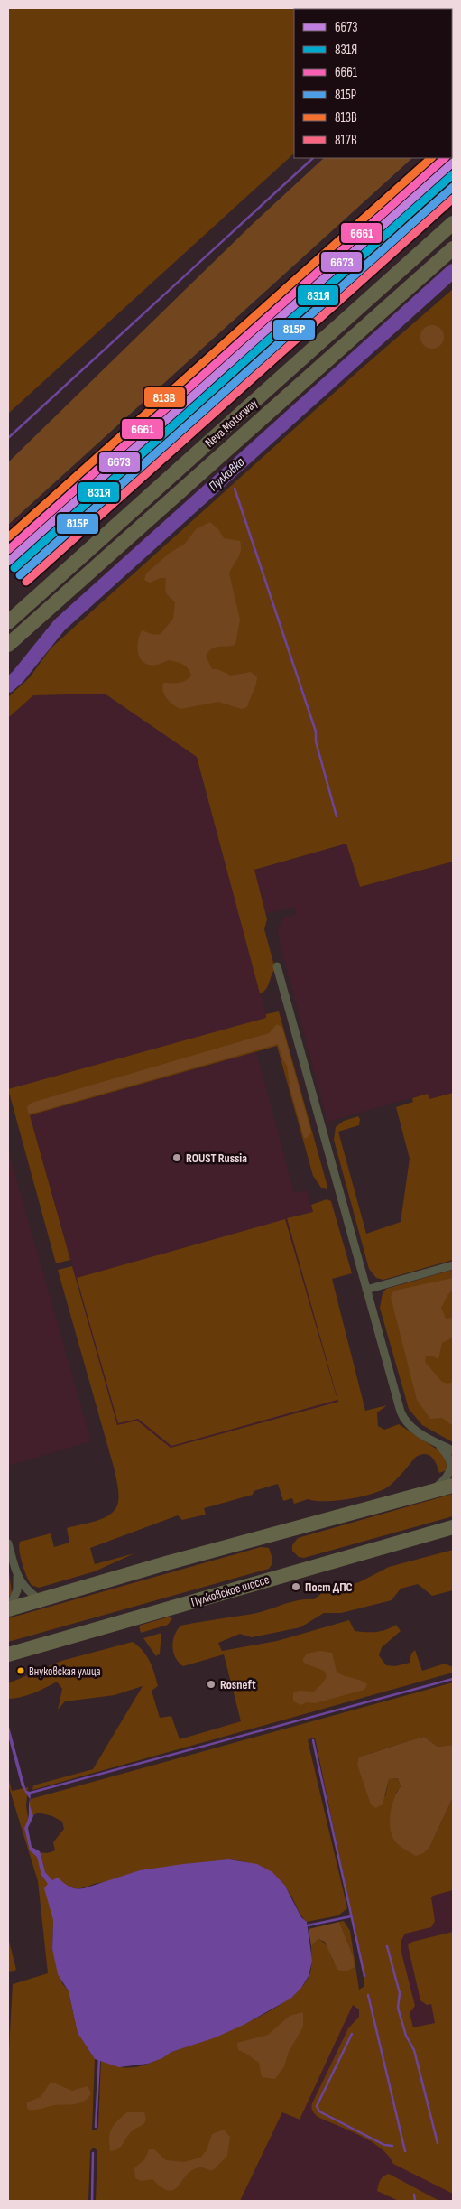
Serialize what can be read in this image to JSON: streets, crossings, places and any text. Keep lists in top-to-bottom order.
{
  "streets": {
    "highway": ["Neva Motorway", "Пулковское шоссе"]
  },
  "water": ["Пулковка"],
  "places": [
    "ROUST Russia",
    "Пост ДПС",
    "Внуковская улица",
    "Rosneft"
  ],
  "lines": [
    "transit line 6661",
    "transit line 813В",
    "transit line 6673",
    "transit line 831Я",
    "transit line 815Р",
    "transit line 817В"
  ],
  "legend": [
    "6673",
    "831Я",
    "6661",
    "815Р",
    "813В",
    "817В"
  ]
}
